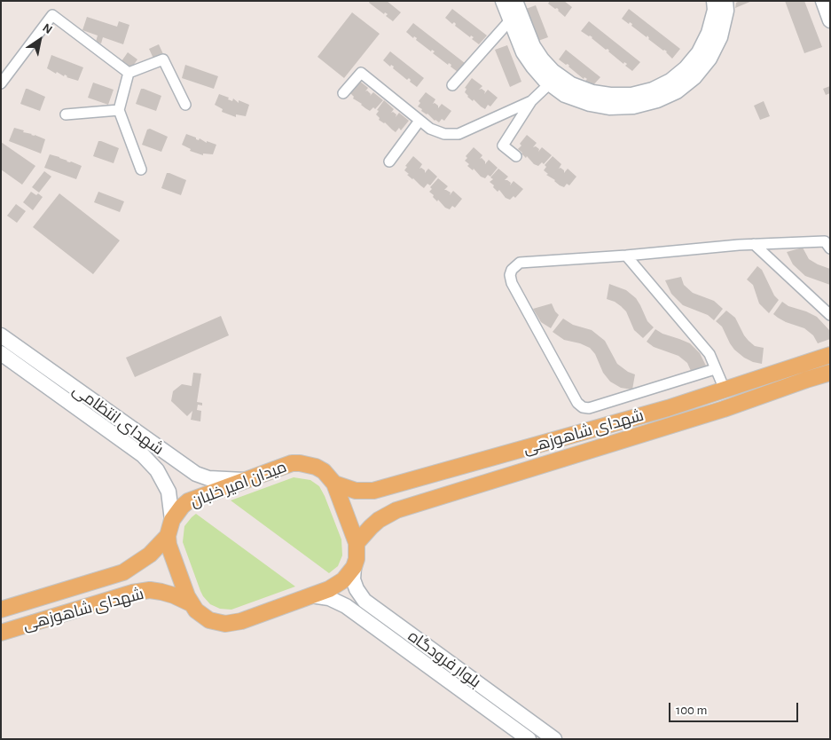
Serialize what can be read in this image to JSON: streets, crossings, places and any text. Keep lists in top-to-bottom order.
{
  "streets": {
    "main road": [
      "شهدای انتظامی",
      "شهدای شاهوزهی",
      "میدان امیر خلبان",
      "بلوار فرودگاه"
    ]
  },
  "crossings": [
    ["شهدای انتظامی", "میدان امیر خلبان"],
    ["شهدای شاهوزهی", "میدان امیر خلبان"],
    ["میدان امیر خلبان", "بلوار فرودگاه"]
  ],
  "scale_bar": "100 m",
  "north": "top right"
}
